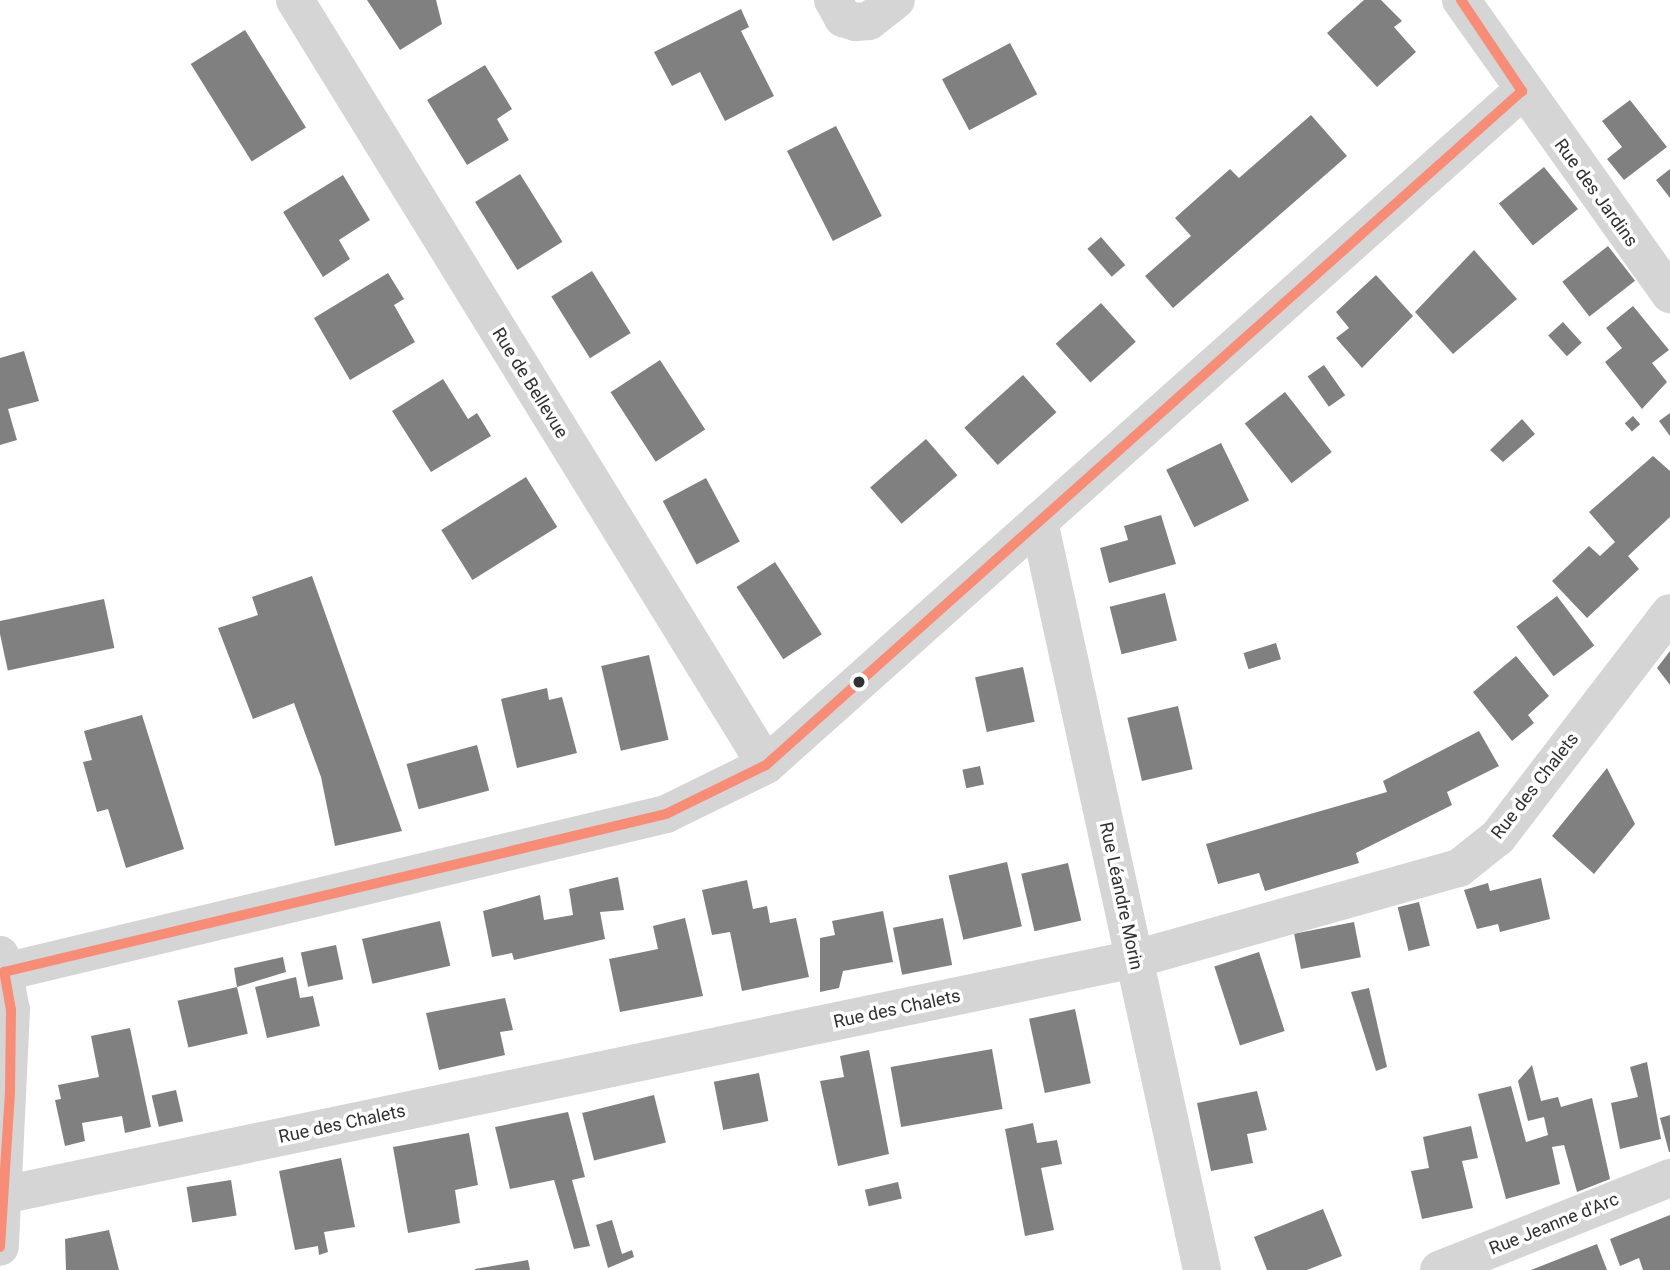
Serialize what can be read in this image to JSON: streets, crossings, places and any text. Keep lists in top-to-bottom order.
{
  "streets": {
    "street": [
      "Rue des Jardins",
      "Rue de Bellevue",
      "Rue des Chalets",
      "Rue Léandre Morin",
      "Rue Jeanne d'Arc"
    ]
  },
  "crossings": [
    ["Rue des Chalets", "Rue Léandre Morin"]
  ]
}
